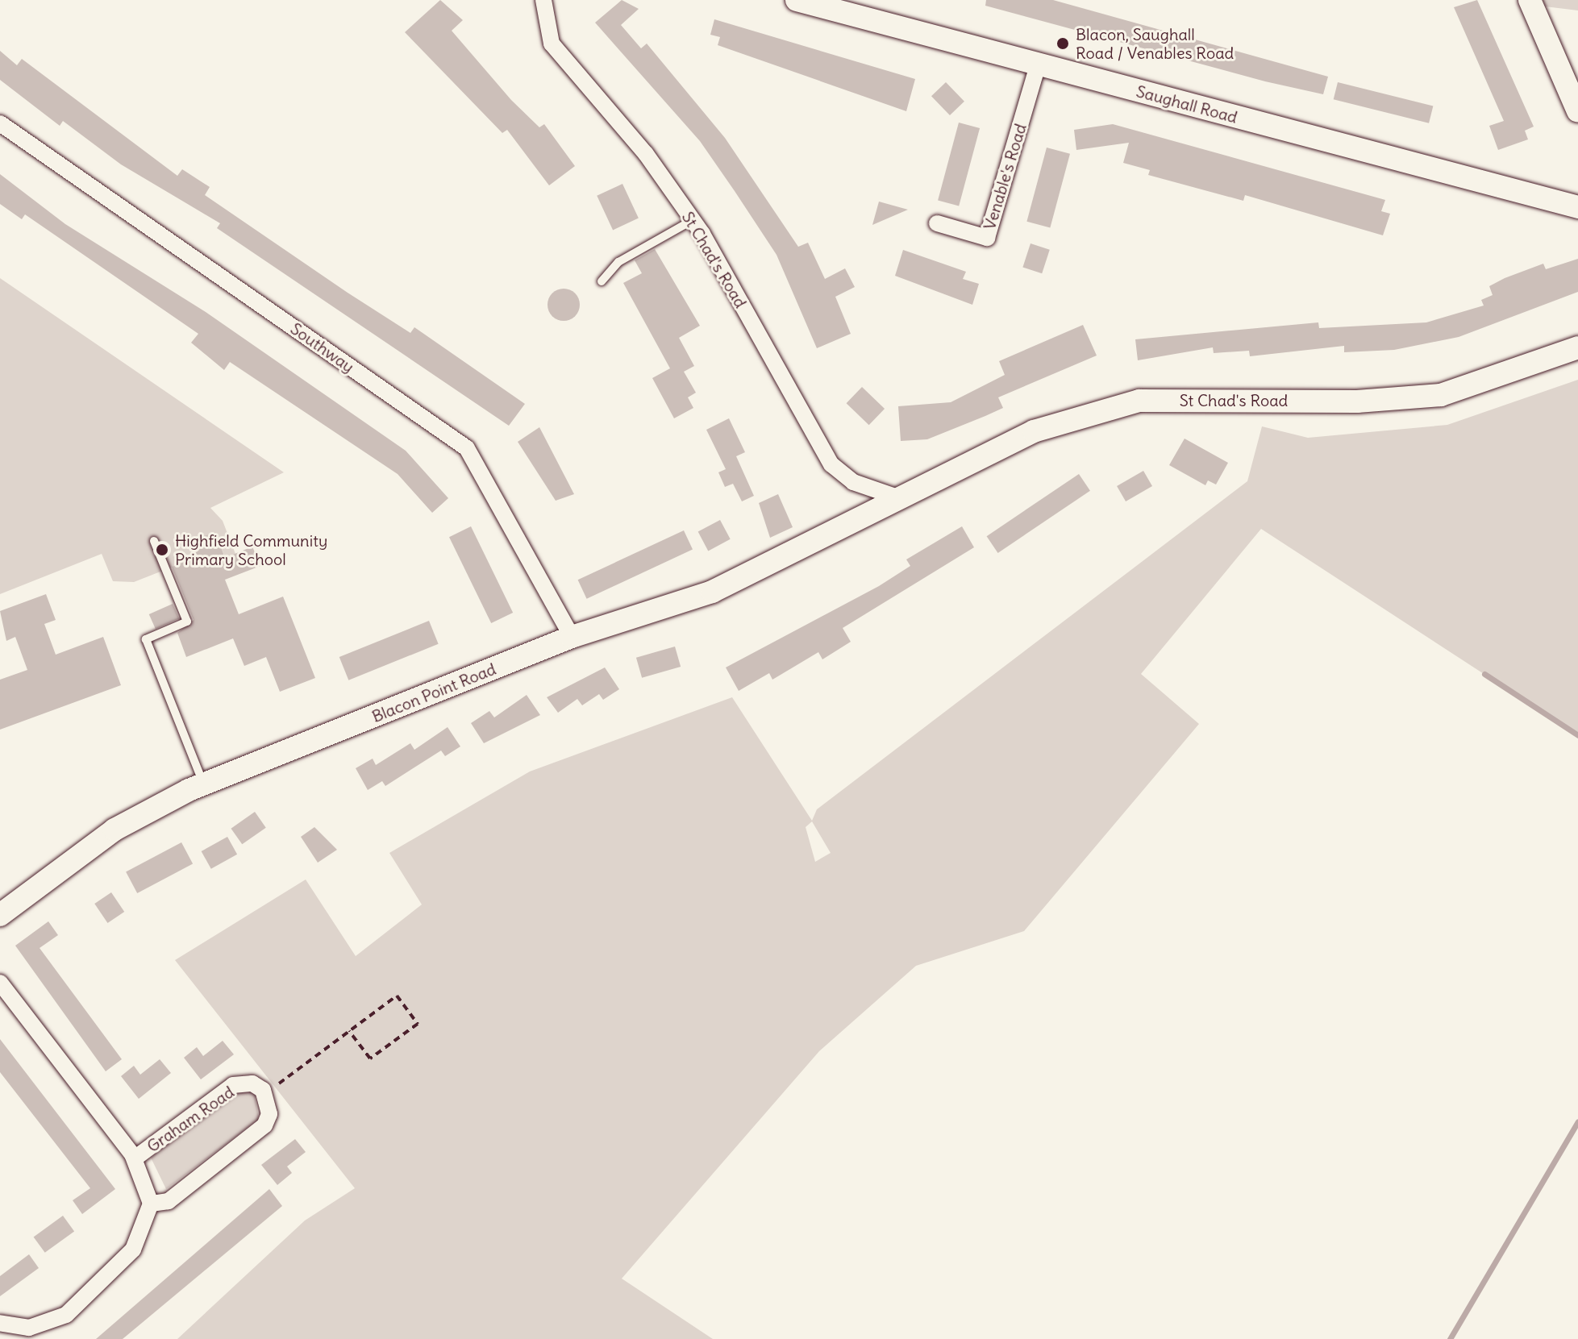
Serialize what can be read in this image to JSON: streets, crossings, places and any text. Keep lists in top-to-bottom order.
{
  "streets": {
    "street": [
      "Saughall Road",
      "Venable's Road",
      "St Chad's Road",
      "Southway",
      "Blacon Point Road",
      "Graham Road"
    ]
  },
  "crossings": [
    ["Saughall Road", "Venable's Road"],
    ["St Chad's Road", "Blacon Point Road"],
    ["Southway", "Blacon Point Road"]
  ],
  "places": ["Blacon, Saughall Road / Venables Road", "Highfield Community Primary School"]
}
